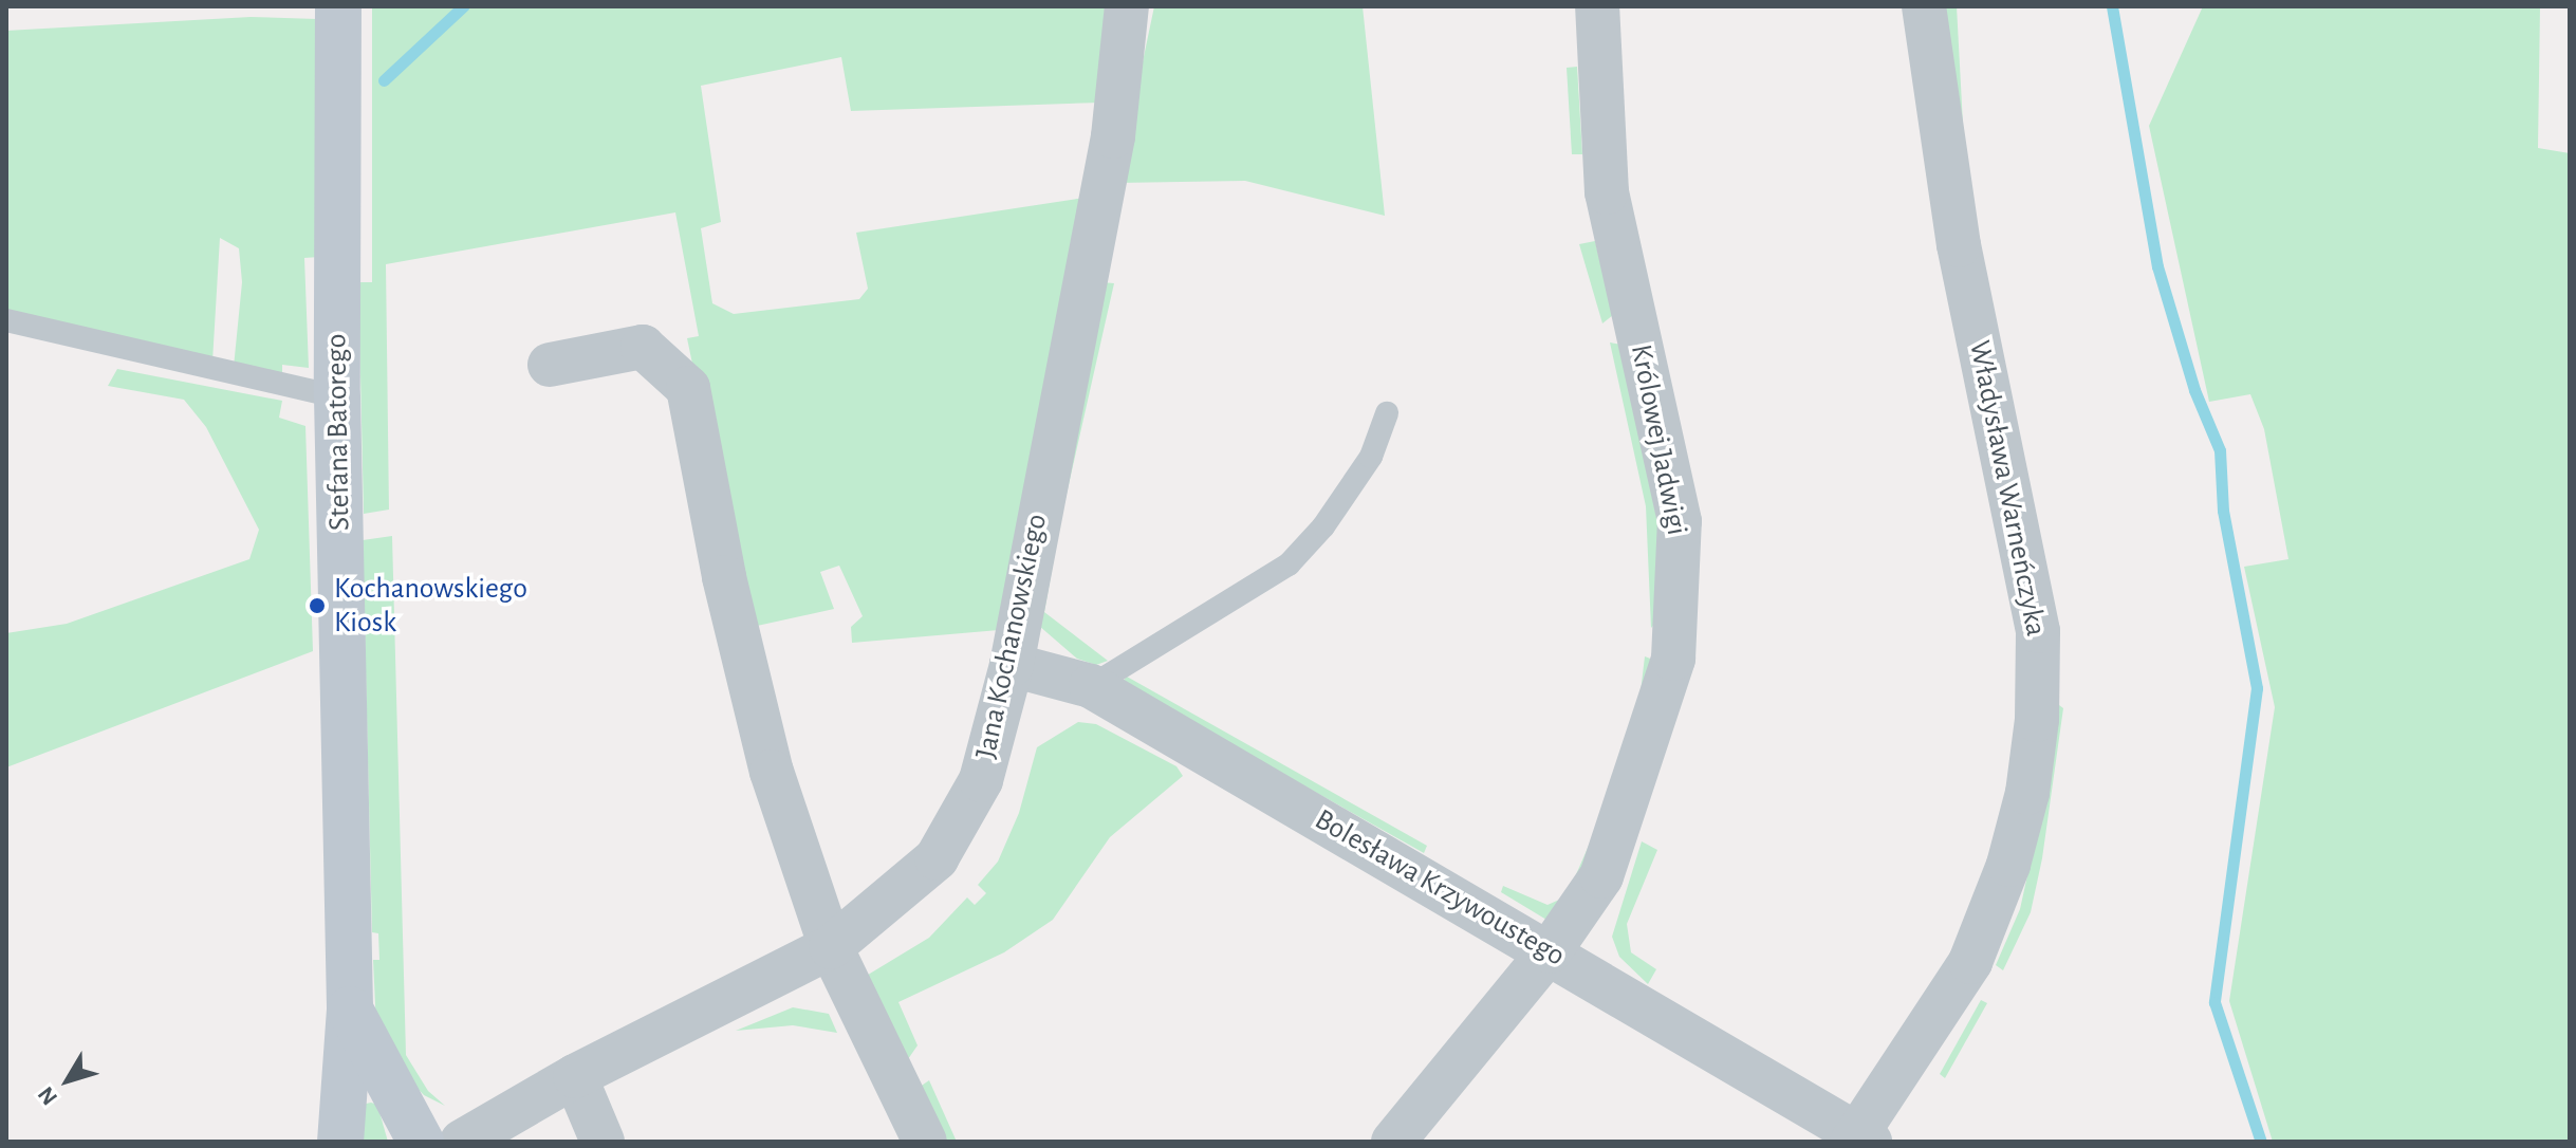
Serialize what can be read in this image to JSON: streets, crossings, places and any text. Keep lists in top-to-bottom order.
{
  "streets": {
    "street": [
      "Stefana Batorego",
      "Królowej Jadwigi",
      "Władysława Warneńczyka",
      "Jana Kochanowskiego",
      "Bolesława Krzywoustego"
    ]
  },
  "crossings": [
    ["Królowej Jadwigi", "Bolesława Krzywoustego"],
    ["Władysława Warneńczyka", "Bolesława Krzywoustego"],
    ["Jana Kochanowskiego", "Bolesława Krzywoustego"]
  ],
  "places": ["Kochanowskiego Kiosk"],
  "north": "bottom left"
}
